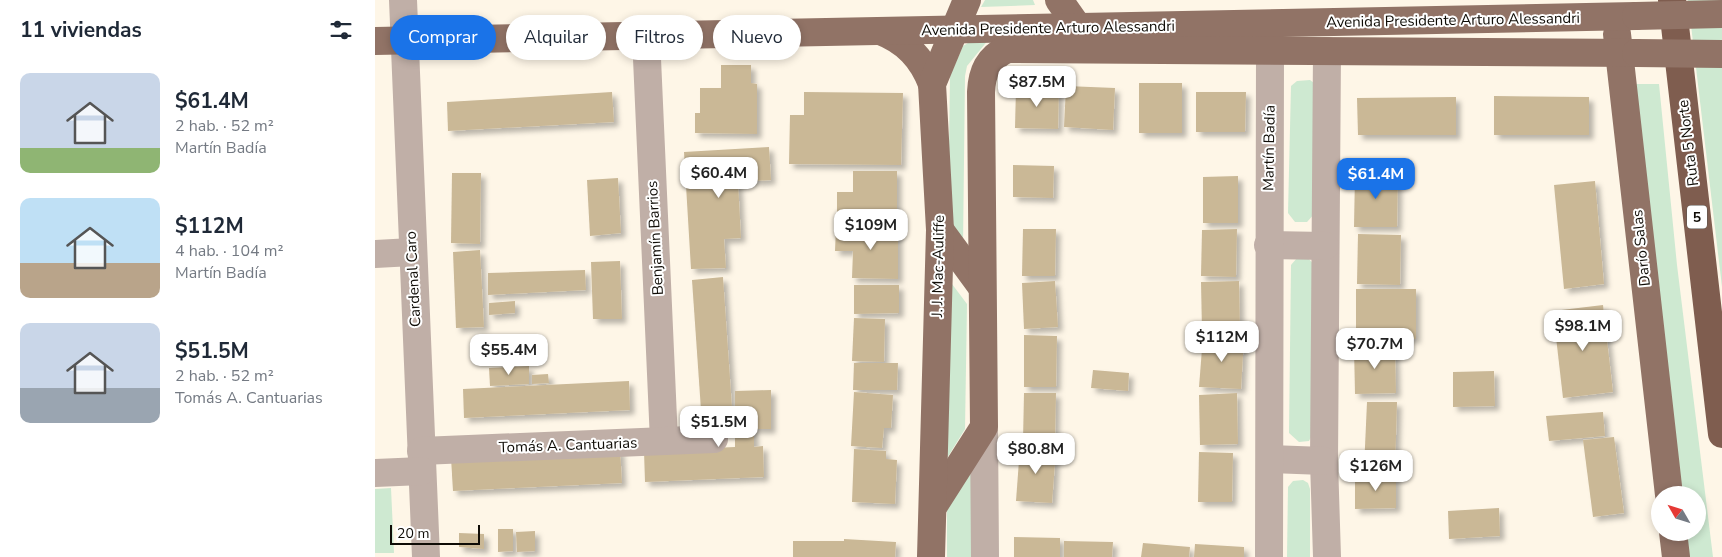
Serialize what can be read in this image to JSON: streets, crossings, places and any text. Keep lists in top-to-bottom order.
{
  "streets": {
    "highway": ["Ruta 5 Norte", "5"],
    "main road": ["Avenida Presidente Arturo Alessandri", "Darío Salas", "J. J. Mac-Auliffe"],
    "street": [
      "Martín Badía",
      "Benjamín Barrios",
      "Cardenal Caro",
      "Tomás A. Cantuarias"
    ]
  },
  "crossings": [
    ["Avenida Presidente Arturo Alessandri", "Martín Badía"],
    ["Avenida Presidente Arturo Alessandri", "Darío Salas"],
    ["Avenida Presidente Arturo Alessandri", "J. J. Mac-Auliffe"],
    ["Benjamín Barrios", "Tomás A. Cantuarias"],
    ["Cardenal Caro", "Tomás A. Cantuarias"]
  ],
  "scale_bar": "20 m",
  "north": "top left",
  "page": {
    "heading": "11 viviendas",
    "chip": [
      "Comprar",
      "Alquilar",
      "Filtros",
      "Nuevo"
    ],
    "list": [
      {
        "name": "$61.4M",
        "note": "2 hab. · 52 m² · Martín Badía"
      },
      {
        "name": "$112M",
        "note": "4 hab. · 104 m² · Martín Badía"
      },
      {
        "name": "$51.5M",
        "note": "2 hab. · 52 m² · Tomás A. Cantuarias"
      }
    ],
    "price": [
      "$87.5M",
      "$60.4M",
      "$61.4M",
      "$109M",
      "$98.1M",
      "$112M",
      "$70.7M",
      "$55.4M",
      "$51.5M",
      "$80.8M",
      "$126M"
    ],
    "scale": "20 m"
  }
}
